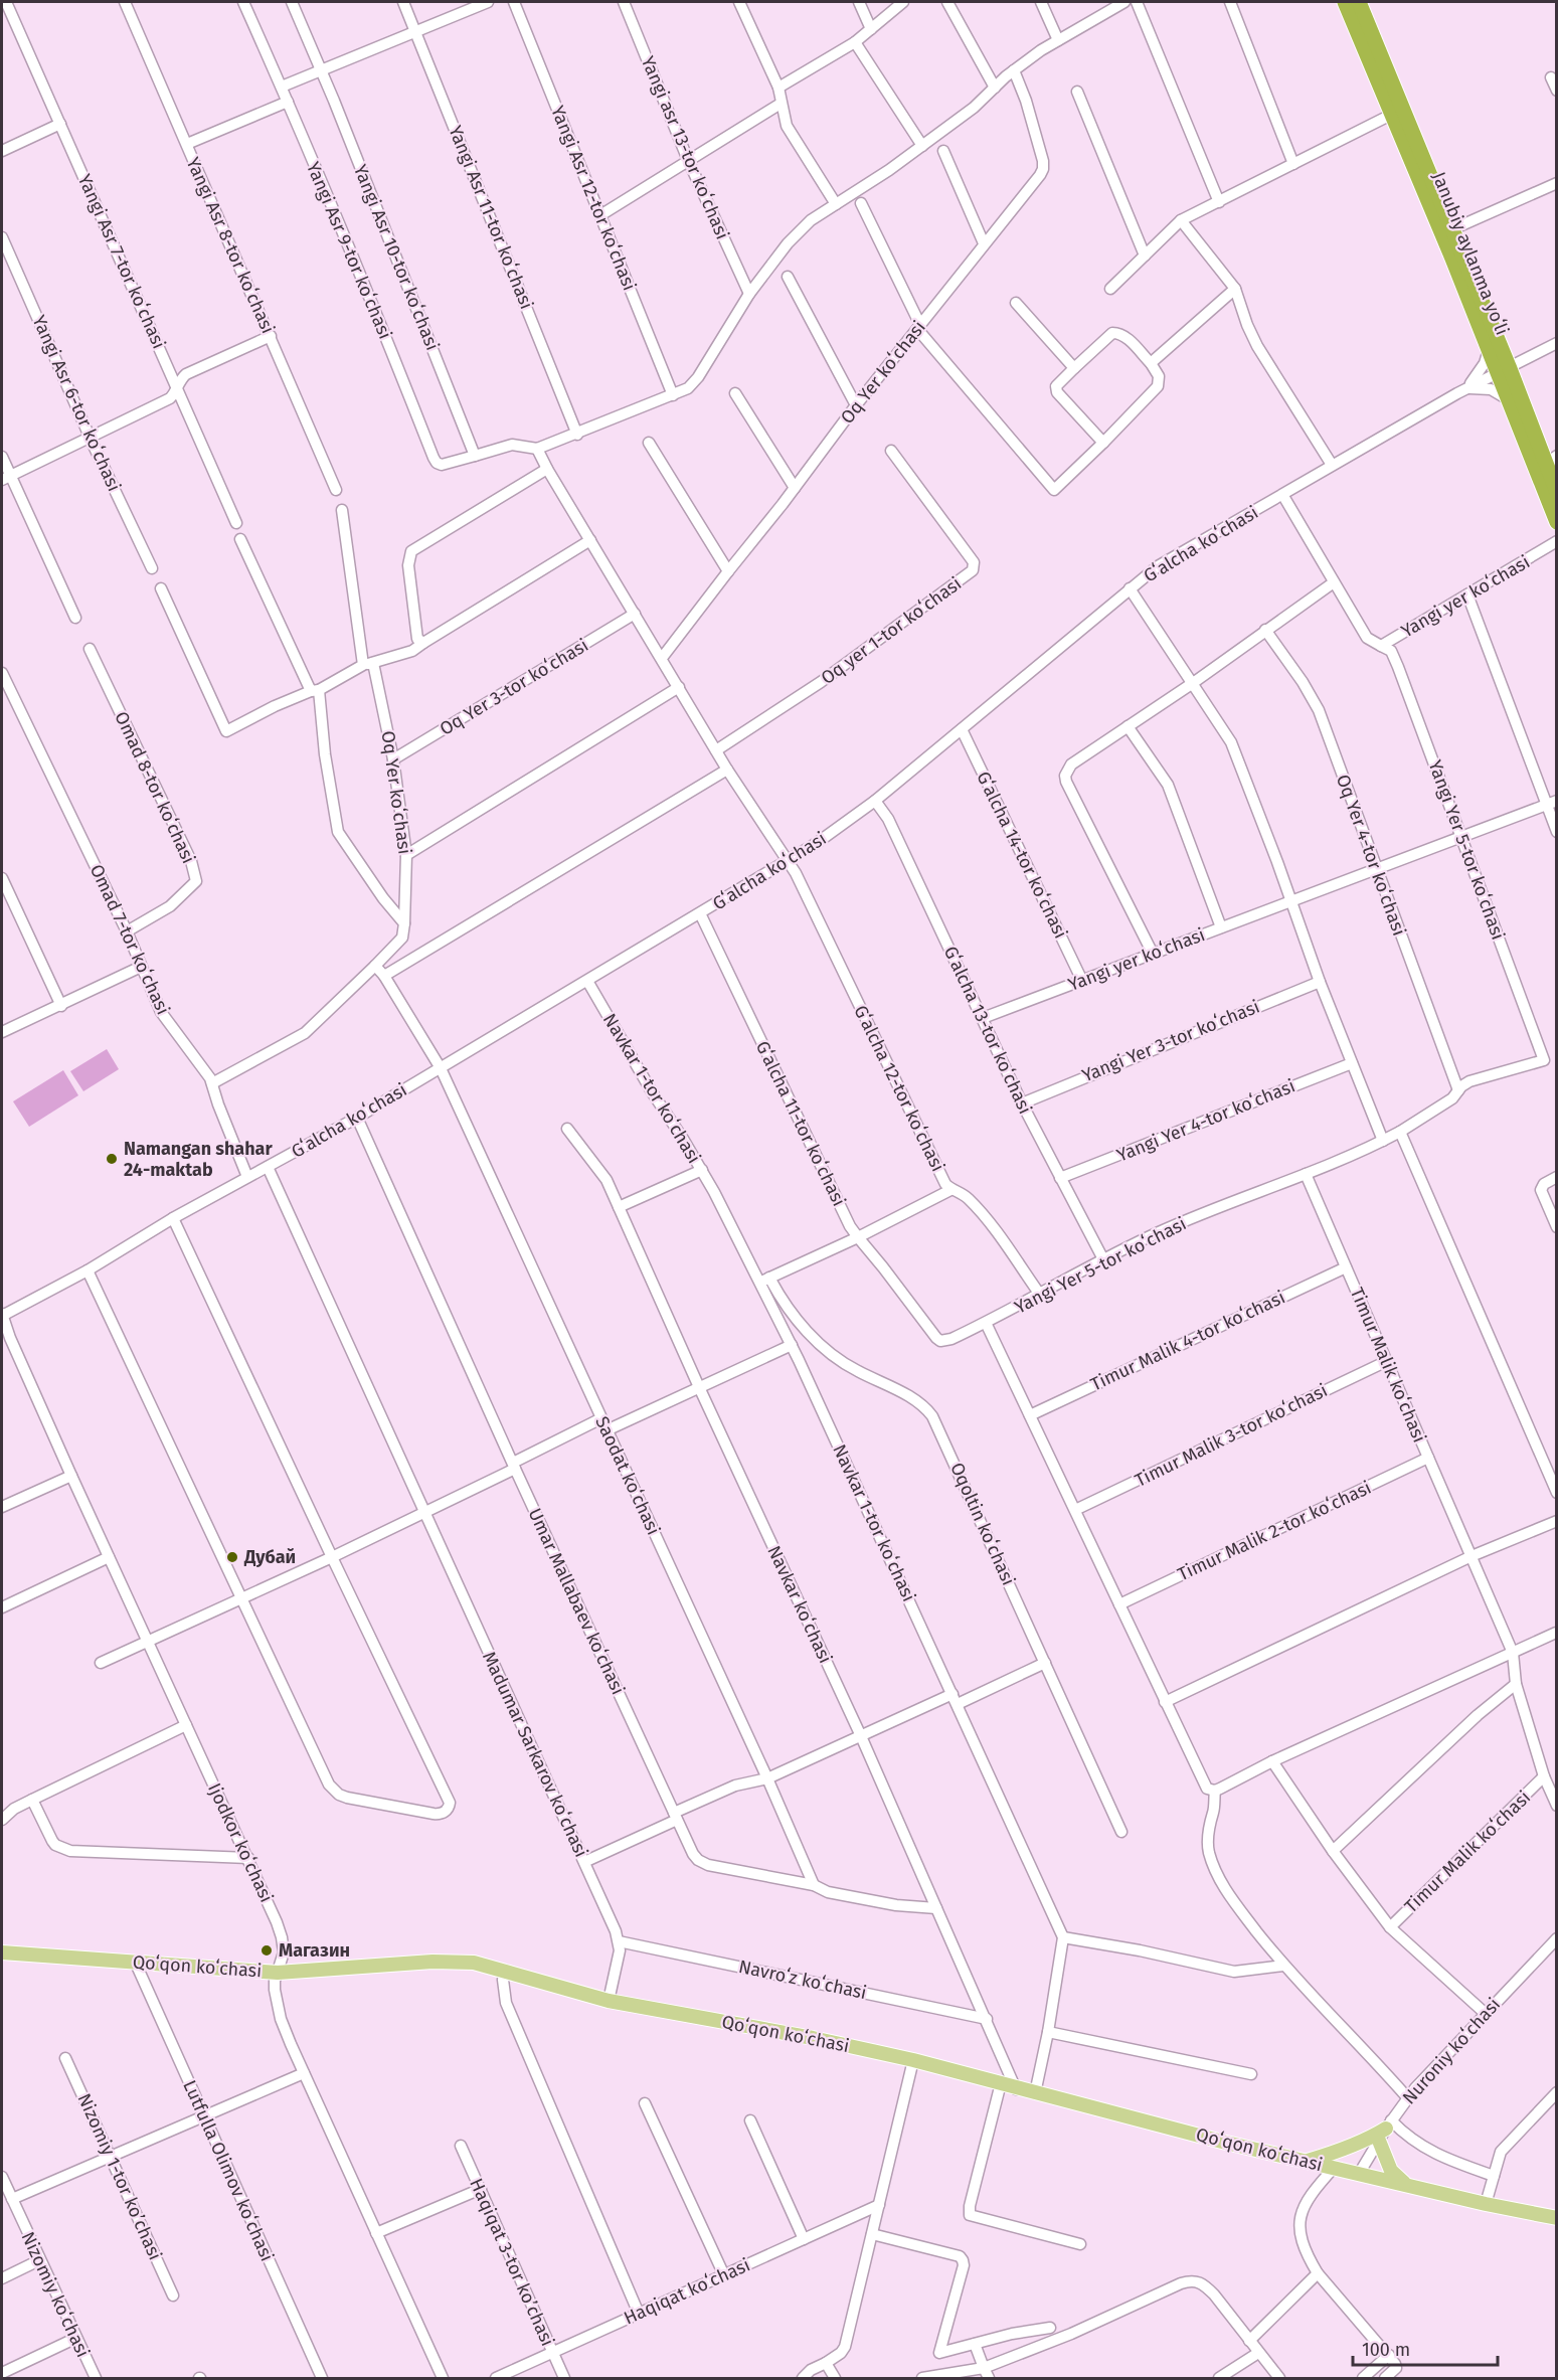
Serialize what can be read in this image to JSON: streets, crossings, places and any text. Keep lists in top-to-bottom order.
{
  "streets": {
    "highway": ["Janubiy aylanma yoʻli"],
    "main road": ["Qoʻqon koʻchasi"],
    "street": [
      "Yangi asr 13-tor koʻchasi",
      "Yangi Asr 12-tor koʻchasi",
      "Yangi Asr 11-tor koʻchasi",
      "Yangi Asr 8-tor koʻchasi",
      "Yangi Asr 9-tor koʻchasi",
      "Yangi Asr 10-tor koʻchasi",
      "Yangi Asr 7-tor koʻchasi",
      "Oq Yer koʻchasi",
      "Yangi Asr 6-tor koʻchasi",
      "Gʻalcha koʻchasi",
      "Yangi yer koʻchasi",
      "Oq yer 1-tor koʻchasi",
      "Oq Yer 3-tor koʻchasi",
      "Omad 8-tor koʻchasi",
      "Yangi Yer 5-tor koʻchasi",
      "Gʻalcha 14-tor koʻchasi",
      "Oq Yer 4-tor koʻchasi",
      "Omad 7-tor koʻchasi",
      "Gʻalcha 13-tor koʻchasi",
      "Yangi Yer 3-tor koʻchasi",
      "Navkar 1-tor koʻchasi",
      "Gʻalcha 12-tor koʻchasi",
      "Yangi Yer 4-tor koʻchasi",
      "Gʻalcha 11-tor koʻchasi",
      "Timur Malik 4-tor koʻchasi",
      "Timur Malik koʻchasi",
      "Timur Malik 3-tor koʻchasi",
      "Saodat koʻchasi",
      "Oqoltin koʻchasi",
      "Timur Malik 2-tor koʻchasi",
      "Umar Mallabaev koʻchasi",
      "Navkar koʻchasi",
      "Madumar Sarkarov koʻchasi",
      "Ijodkor koʻchasi",
      "Navroʻz koʻchasi",
      "Nuroniy koʻchasi",
      "Lutfulla Olimov koʻchasi",
      "Nizomiy 1-tor koʼchasi",
      "Haqiqat 3-tor koʼchasi",
      "Haqiqat koʻchasi",
      "Nizomiy koʻchasi"
    ]
  },
  "crossings": [
    ["Yangi Asr 9-tor koʻchasi", "Yangi Asr 10-tor koʻchasi"],
    ["Janubiy aylanma yoʻli", "Gʻalcha koʻchasi"],
    ["Oq Yer koʻchasi", "Oq Yer 3-tor koʻchasi"],
    ["Gʻalcha koʻchasi", "Yangi yer koʻchasi"],
    ["Gʻalcha koʻchasi", "Gʻalcha 14-tor koʻchasi"],
    ["Gʻalcha koʻchasi", "Omad 7-tor koʻchasi"],
    ["Gʻalcha koʻchasi", "Gʻalcha 13-tor koʻchasi"],
    ["Gʻalcha koʻchasi", "Navkar 1-tor koʻchasi"],
    ["Gʻalcha koʻchasi", "Gʻalcha 12-tor koʻchasi"],
    ["Gʻalcha koʻchasi", "Gʻalcha 11-tor koʻchasi"],
    ["Gʻalcha koʻchasi", "Saodat koʻchasi"],
    ["Gʻalcha koʻchasi", "Umar Mallabaev koʻchasi"],
    ["Gʻalcha koʻchasi", "Madumar Sarkarov koʻchasi"],
    ["Gʻalcha koʻchasi", "Ijodkor koʻchasi"],
    ["Yangi yer koʻchasi", "Yangi Yer 5-tor koʻchasi"],
    ["Yangi yer koʻchasi", "Gʻalcha 14-tor koʻchasi"],
    ["Yangi yer koʻchasi", "Oq Yer 4-tor koʻchasi"],
    ["Yangi yer koʻchasi", "Gʻalcha 13-tor koʻchasi"],
    ["Omad 8-tor koʻchasi", "Omad 7-tor koʻchasi"],
    ["Yangi Yer 5-tor koʻchasi", "Oq Yer 4-tor koʻchasi"],
    ["Yangi Yer 5-tor koʻchasi", "Gʻalcha 13-tor koʻchasi"],
    ["Yangi Yer 5-tor koʻchasi", "Gʻalcha 12-tor koʻchasi"],
    ["Yangi Yer 5-tor koʻchasi", "Gʻalcha 11-tor koʻchasi"],
    ["Yangi Yer 5-tor koʻchasi", "Timur Malik koʻchasi"],
    ["Gʻalcha 13-tor koʻchasi", "Yangi Yer 3-tor koʻchasi"],
    ["Gʻalcha 13-tor koʻchasi", "Yangi Yer 4-tor koʻchasi"],
    ["Navkar 1-tor koʻchasi", "Oqoltin koʻchasi"],
    ["Timur Malik 4-tor koʻchasi", "Timur Malik koʻchasi"],
    ["Timur Malik koʻchasi", "Timur Malik 3-tor koʻchasi"],
    ["Timur Malik koʻchasi", "Timur Malik 2-tor koʻchasi"],
    ["Saodat koʻchasi", "Umar Mallabaev koʻchasi"],
    ["Umar Mallabaev koʻchasi", "Navkar koʻchasi"],
    ["Navkar koʻchasi", "Qoʻqon koʻchasi"],
    ["Navkar koʻchasi", "Navroʻz koʻchasi"],
    ["Madumar Sarkarov koʻchasi", "Navroʻz koʻchasi"],
    ["Ijodkor koʻchasi", "Qoʻqon koʻchasi"],
    ["Qoʻqon koʻchasi", "Nuroniy koʻchasi"],
    ["Qoʻqon koʻchasi", "Lutfulla Olimov koʻchasi"],
    ["Haqiqat 3-tor koʼchasi", "Haqiqat koʻchasi"]
  ],
  "places": ["Namangan shahar 24-maktab", "Дубай", "Магазин"],
  "scale_bar": "100 m"
}
